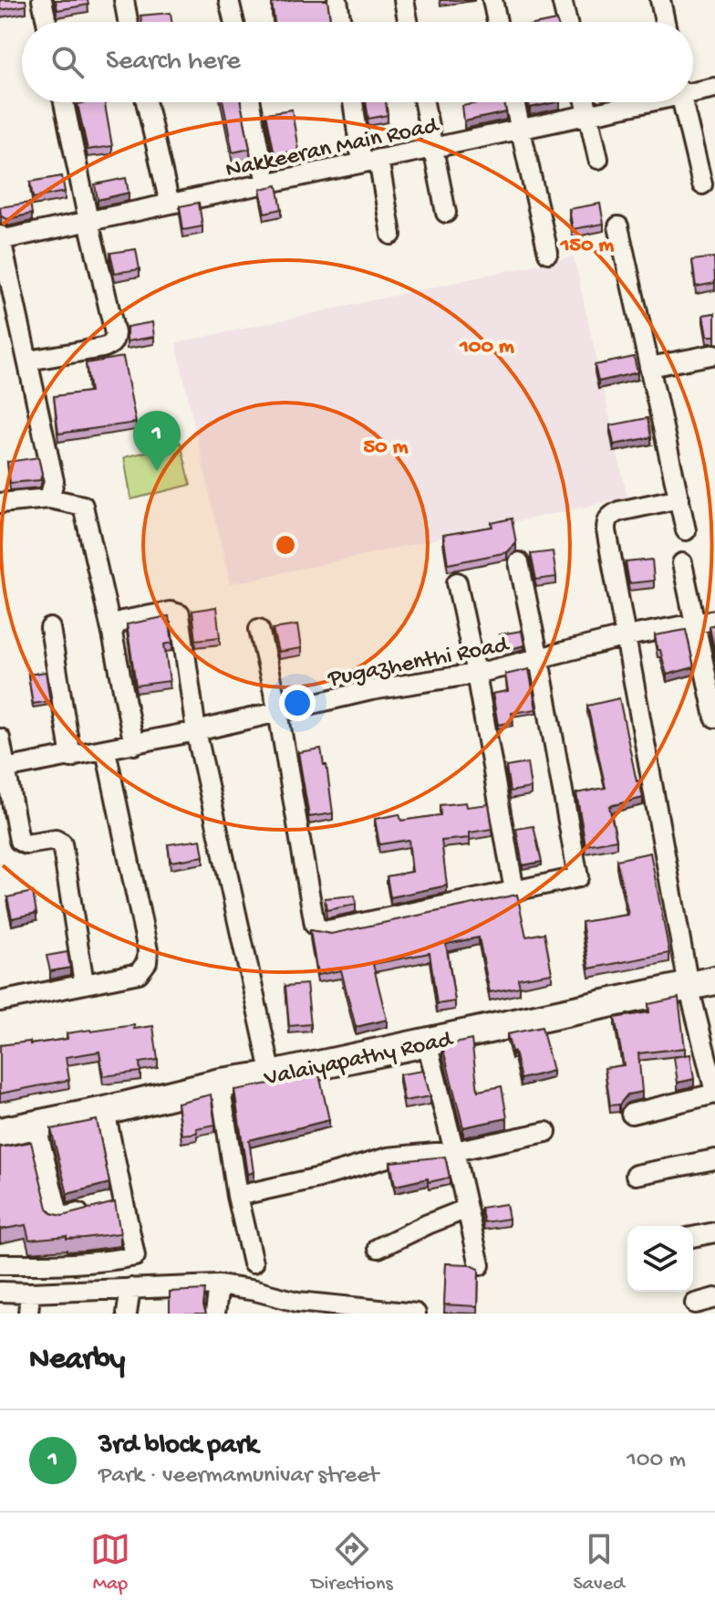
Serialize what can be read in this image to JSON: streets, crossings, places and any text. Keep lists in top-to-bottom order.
{
  "streets": {
    "main road": ["Valaiyapathy Road"],
    "street": ["Nakkeeran Main Road", "Pugazhenthi Road"]
  },
  "page": {
    "search": "Search here",
    "pins": "1",
    "heading": "Nearby",
    "list": [
      {
        "mark": "1",
        "name": "3rd block park",
        "note": "Park · veermamunivar street",
        "value": "100 m"
      }
    ],
    "nav": ["Map", "Directions", "Saved"]
  },
  "rings": ["150 m", "100 m", "50 m"]
}
